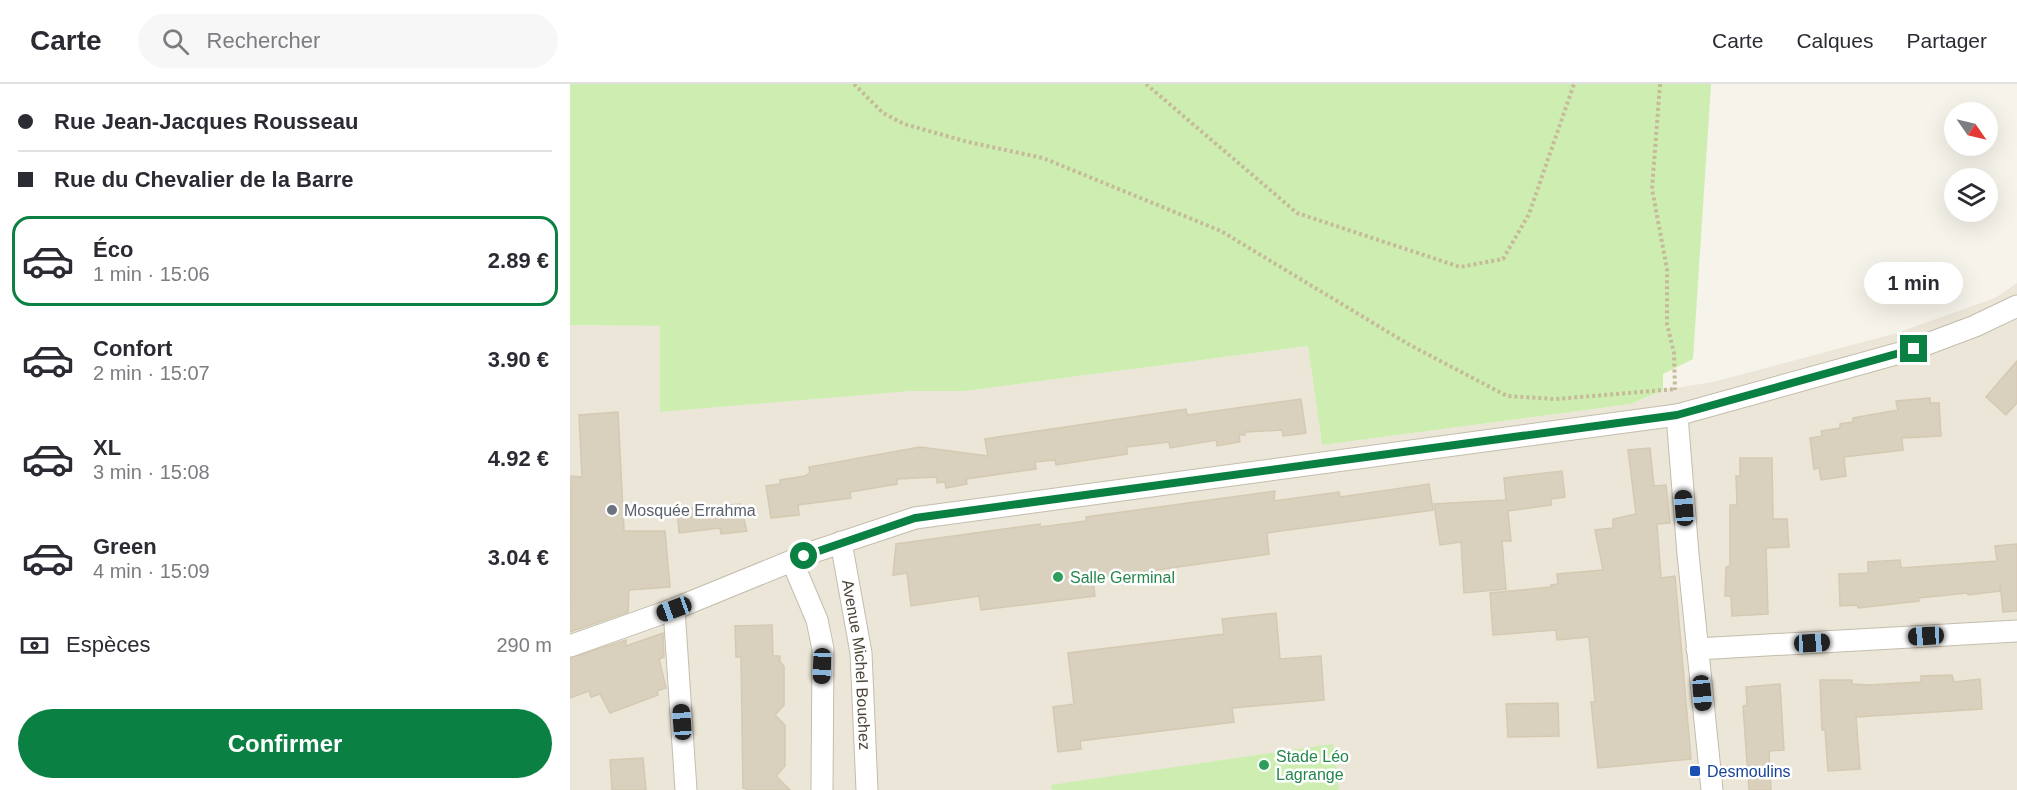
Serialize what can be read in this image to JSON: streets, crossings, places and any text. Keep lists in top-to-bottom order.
{
  "streets": {
    "street": ["Avenue Michel Bouchez"]
  },
  "places": {
    "other": ["Mosquée Errahma", "Salle Germinal", "Stade Léo Lagrange"],
    "transit": ["Desmoulins"]
  },
  "north": "bottom right",
  "page": {
    "header": "Carte",
    "search": "Rechercher",
    "nav": ["Carte", "Calques", "Partager"],
    "banner": ["Rue Jean-Jacques Rousseau", "Rue du Chevalier de la Barre"],
    "list": [
      {
        "name": "Éco",
        "note": "1 min · 15:06",
        "value": "2.89 €"
      },
      {
        "name": "Confort",
        "note": "2 min · 15:07",
        "value": "3.90 €"
      },
      {
        "name": "XL",
        "note": "3 min · 15:08",
        "value": "4.92 €"
      },
      {
        "name": "Green",
        "note": "4 min · 15:09",
        "value": "3.04 €"
      }
    ],
    "bubble": "1 min",
    "pay": ["Espèces", "290 m"],
    "buttons": "Confirmer"
  }
}
